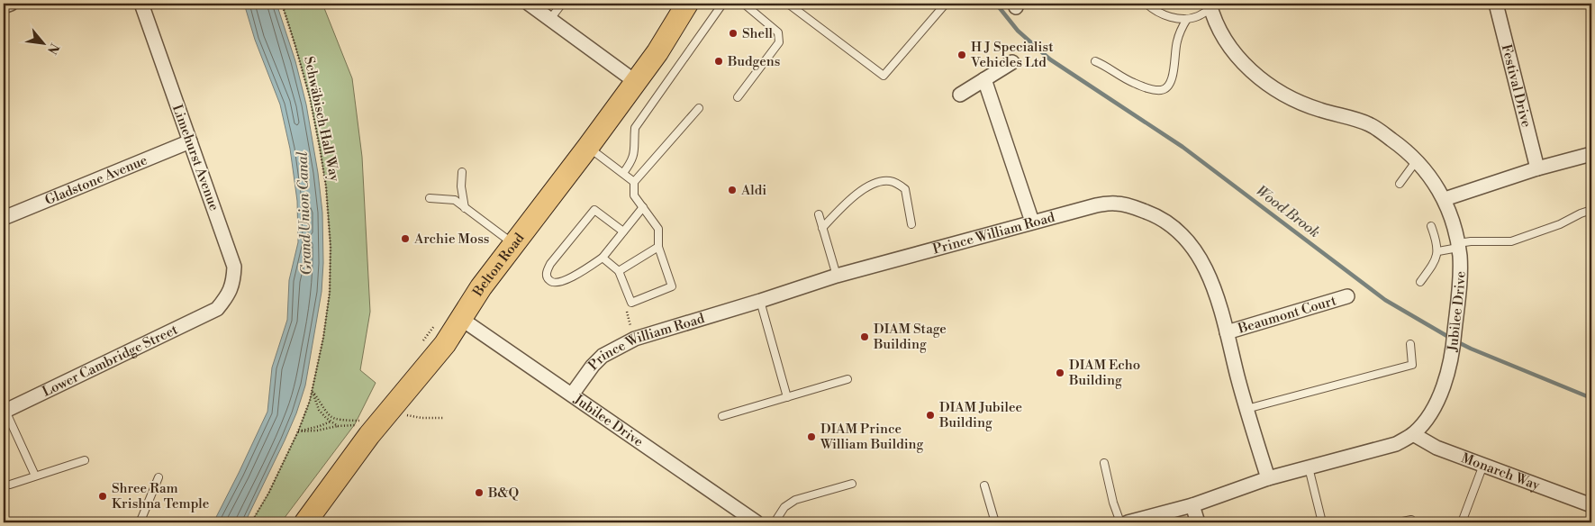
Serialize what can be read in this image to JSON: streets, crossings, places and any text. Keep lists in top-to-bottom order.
{
  "streets": {
    "main road": ["Belton Road"],
    "street": [
      "Festival Drive",
      "Limehurst Avenue",
      "Gladstone Avenue",
      "Prince William Road",
      "Jubilee Drive",
      "Beaumont Court",
      "Lower Cambridge Street",
      "Monarch Way"
    ],
    "path": ["Schwäbisch Hall Way"]
  },
  "crossings": [
    ["Limehurst Avenue", "Gladstone Avenue"],
    ["Limehurst Avenue", "Lower Cambridge Street"],
    ["Prince William Road", "Jubilee Drive"],
    ["Prince William Road", "Beaumont Court"],
    ["Belton Road", "Jubilee Drive"],
    ["Jubilee Drive", "Monarch Way"]
  ],
  "water": ["Wood Brook", "Grand Union Canal"],
  "places": [
    "Shell",
    "H J Specialist Vehicles Ltd",
    "Budgens",
    "Aldi",
    "Archie Moss",
    "DIAM Stage Building",
    "DIAM Echo Building",
    "DIAM Jubilee Building",
    "DIAM Prince William Building",
    "B&Q",
    "Shree Ram Krishna Temple"
  ],
  "north": "bottom right"
}
